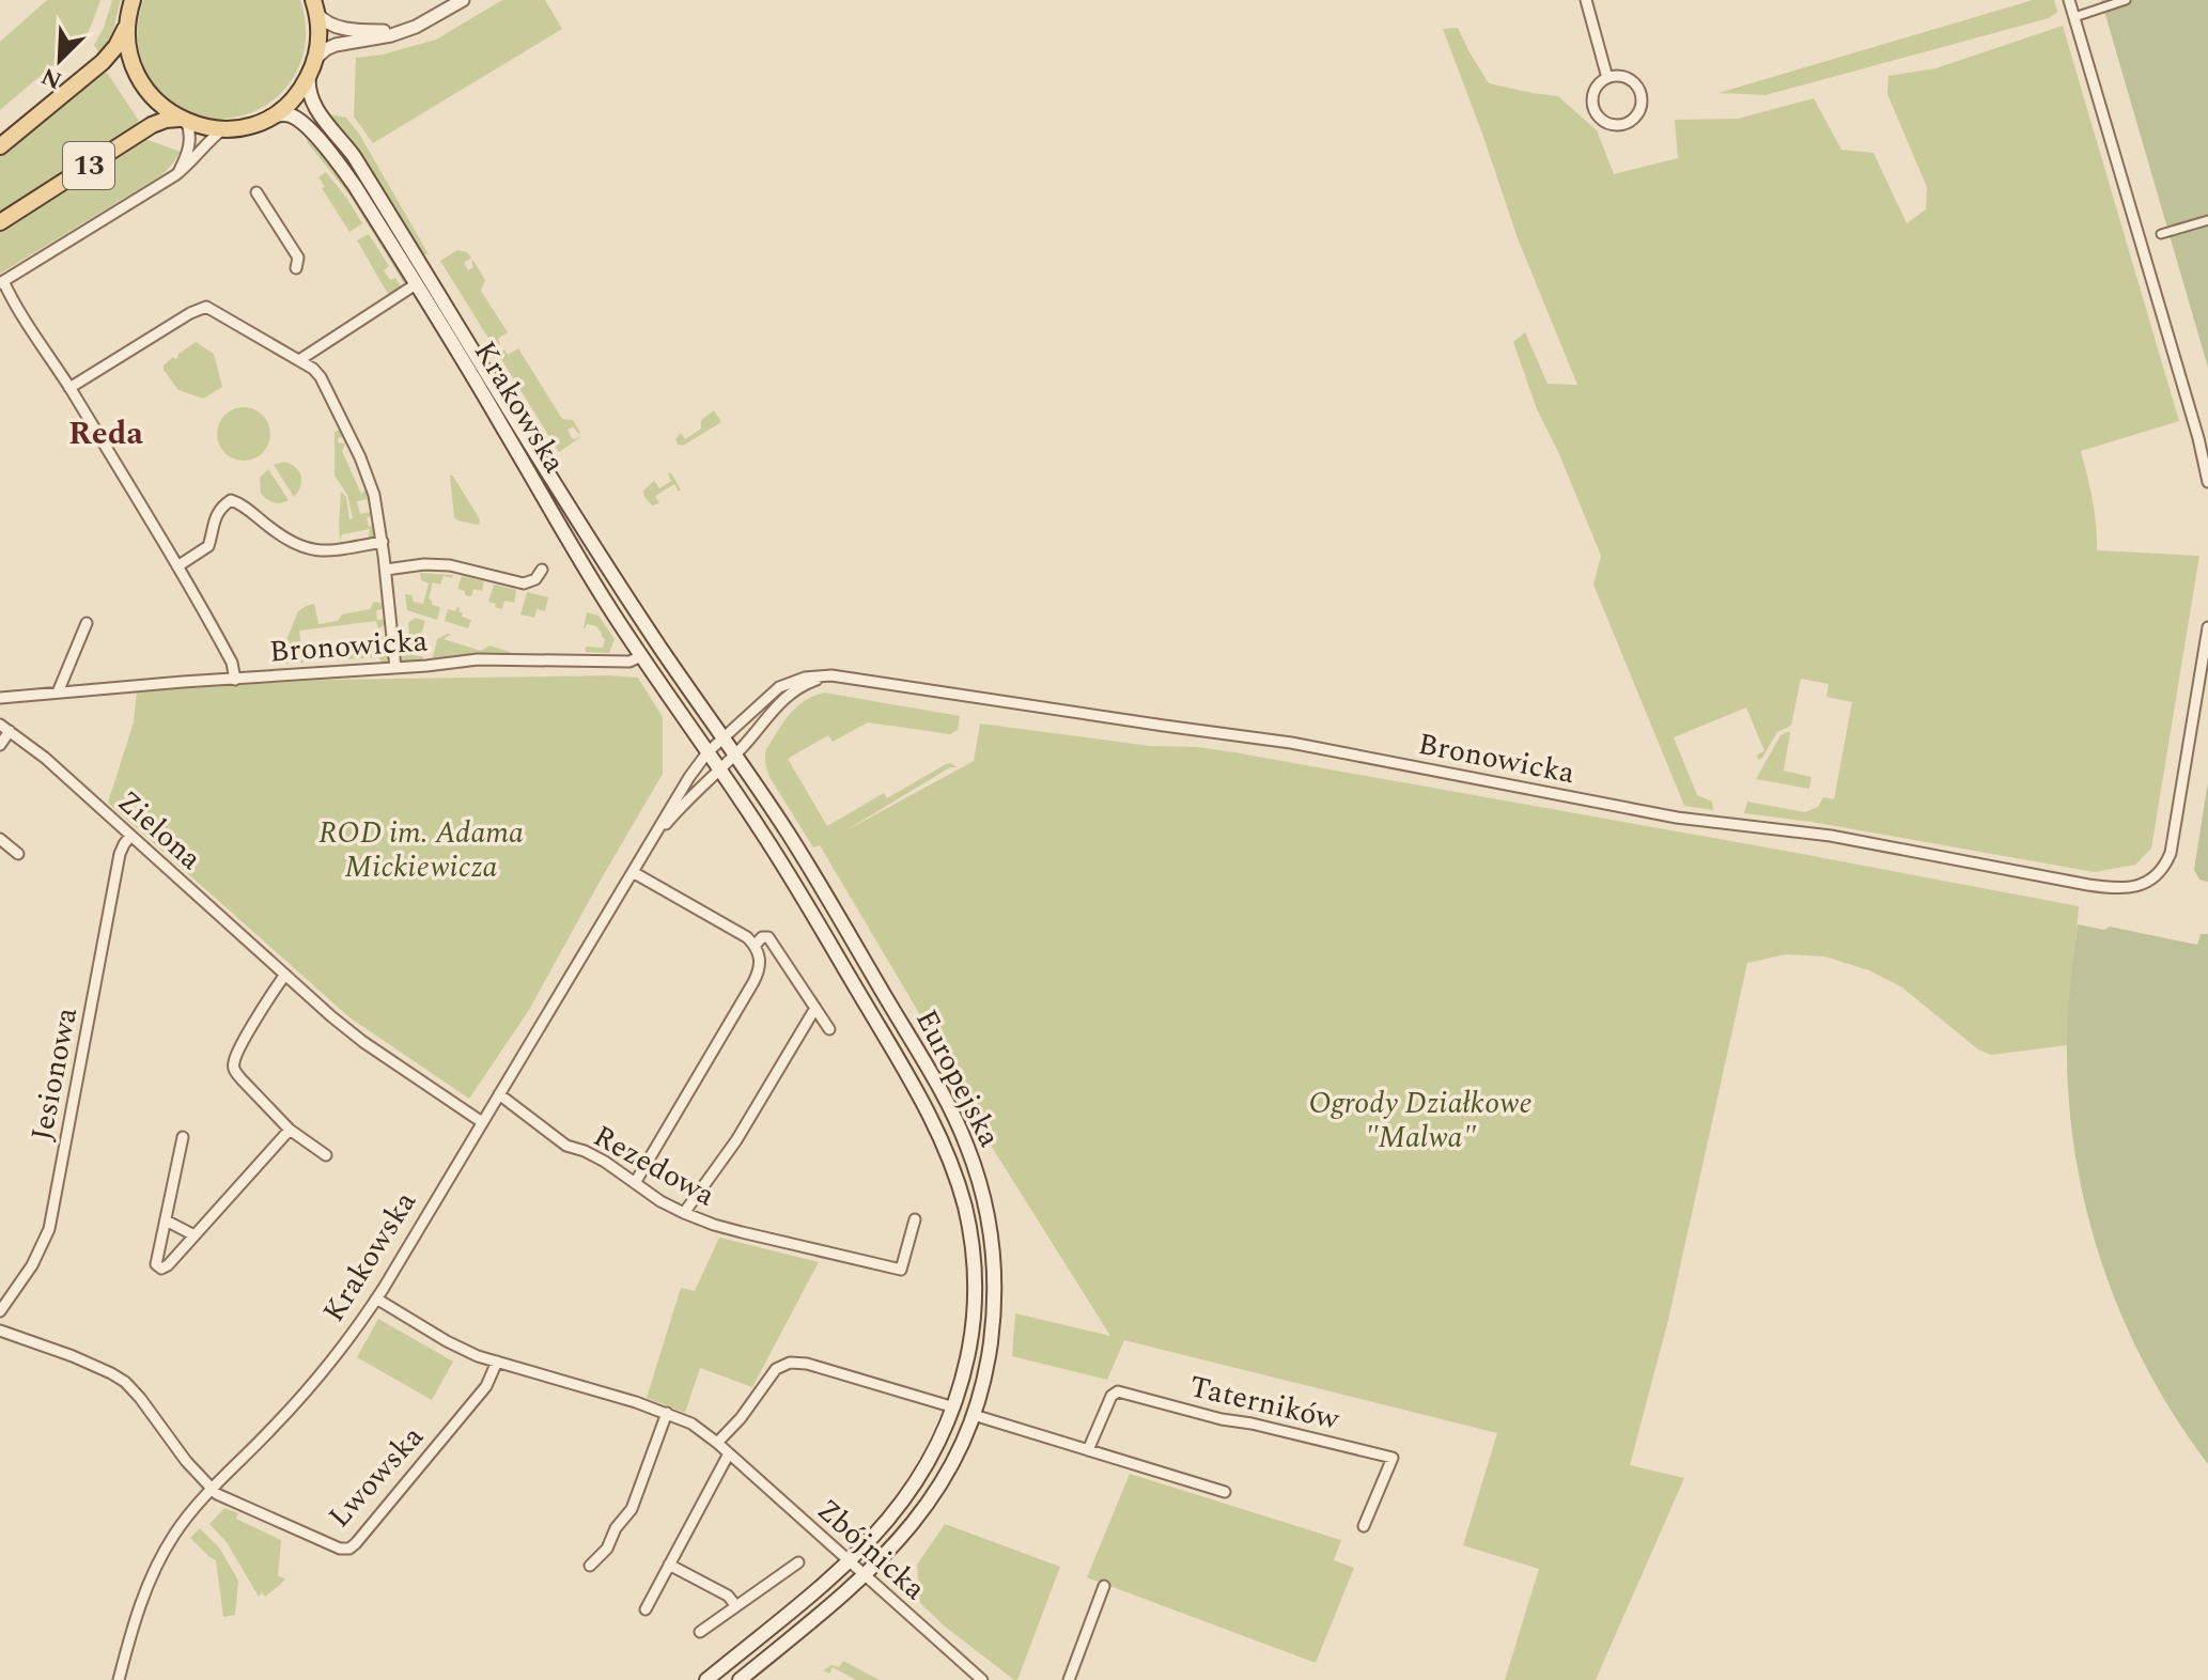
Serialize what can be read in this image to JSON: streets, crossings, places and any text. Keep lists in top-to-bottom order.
{
  "streets": {
    "main road": ["13", "Krakowska", "Europejska"],
    "street": [
      "Bronowicka",
      "Zielona",
      "Jesionowa",
      "Rezedowa",
      "Taterników",
      "Lwowska",
      "Zbójnicka"
    ]
  },
  "crossings": [
    ["13", "Krakowska"],
    ["Krakowska", "Bronowicka"],
    ["Krakowska", "Zielona"],
    ["Krakowska", "Europejska"],
    ["Krakowska", "Rezedowa"],
    ["Krakowska", "Lwowska"],
    ["Krakowska", "Zbójnicka"],
    ["Bronowicka", "Europejska"],
    ["Zielona", "Jesionowa"],
    ["Europejska", "Zbójnicka"],
    ["Lwowska", "Zbójnicka"]
  ],
  "districts": ["Reda"],
  "parks": ["ROD im. Adama Mickiewicza", "Ogrody Działkowe \"Malwa\""],
  "north": "bottom left"
}
